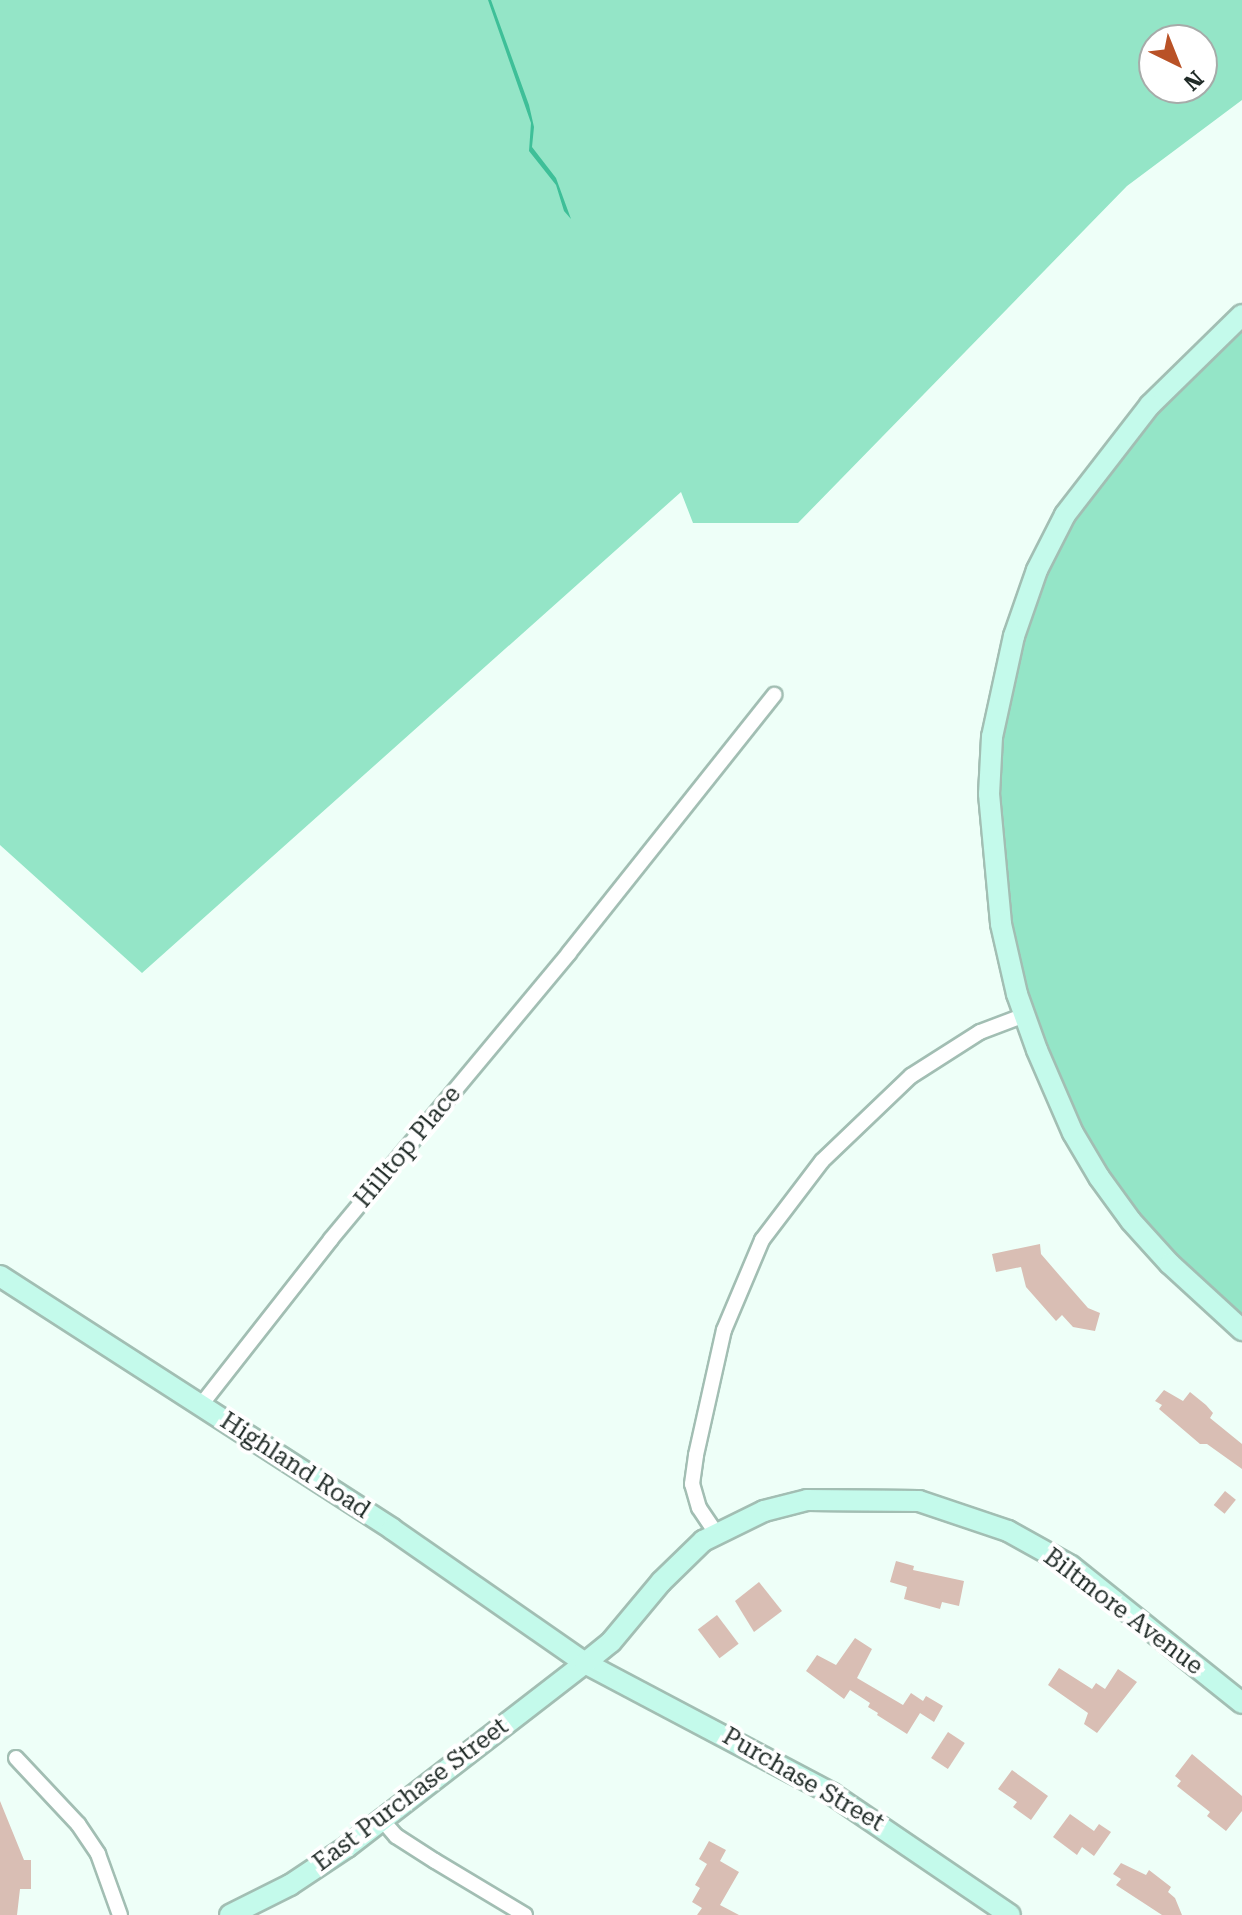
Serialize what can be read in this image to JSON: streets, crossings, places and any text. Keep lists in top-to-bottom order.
{
  "streets": {
    "street": [
      "Hilltop Place",
      "Highland Road",
      "Biltmore Avenue",
      "Purchase Street",
      "East Purchase Street"
    ]
  },
  "crossings": [
    ["Hilltop Place", "Highland Road"],
    ["Highland Road", "Biltmore Avenue"],
    ["Highland Road", "Purchase Street"],
    ["Highland Road", "East Purchase Street"],
    ["Biltmore Avenue", "Purchase Street"],
    ["Biltmore Avenue", "East Purchase Street"],
    ["Purchase Street", "East Purchase Street"]
  ],
  "north": "bottom right"
}
